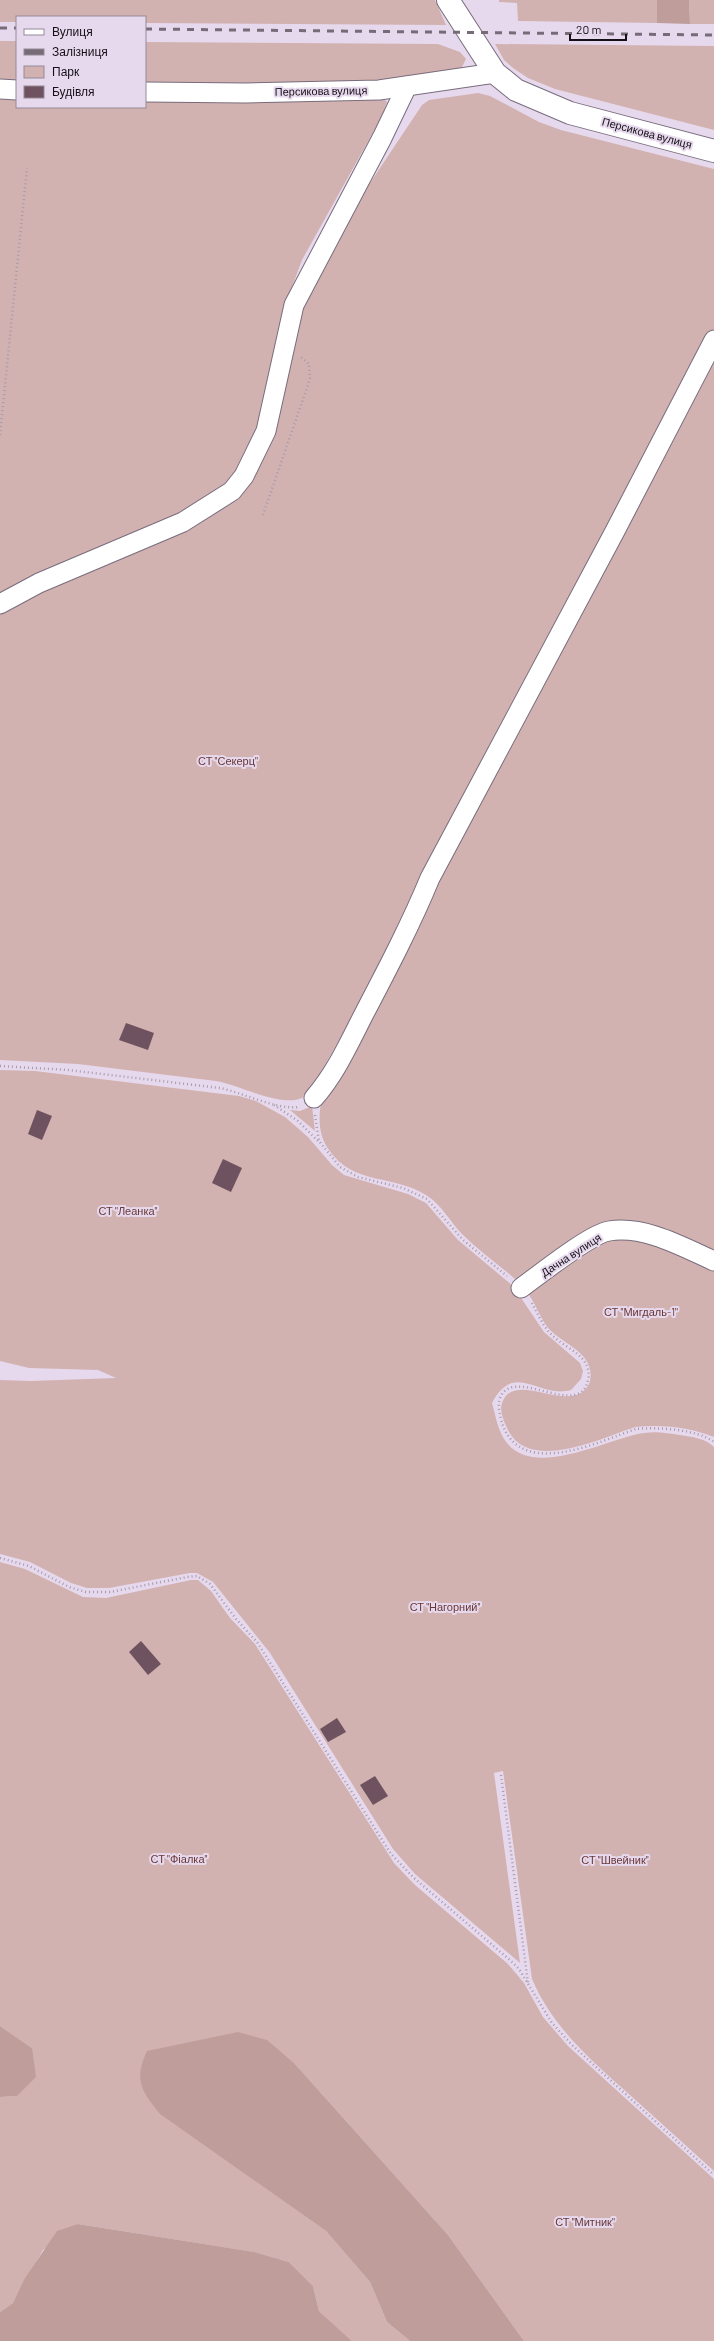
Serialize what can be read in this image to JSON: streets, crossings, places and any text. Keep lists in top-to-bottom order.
{
  "streets": {
    "main road": ["Персикова вулиця"],
    "street": ["Дачна вулиця"]
  },
  "parks": [
    "СТ \"Секерц\"",
    "СТ \"Леанка\"",
    "СТ \"Мигдаль-1\"",
    "СТ \"Нагорний\"",
    "СТ \"Фіалка\"",
    "СТ \"Швейник\"",
    "СТ \"Митник\""
  ],
  "legend": [
    "Вулиця",
    "Залізниця",
    "Парк",
    "Будівля"
  ],
  "scale_bar": "20 m"
}
